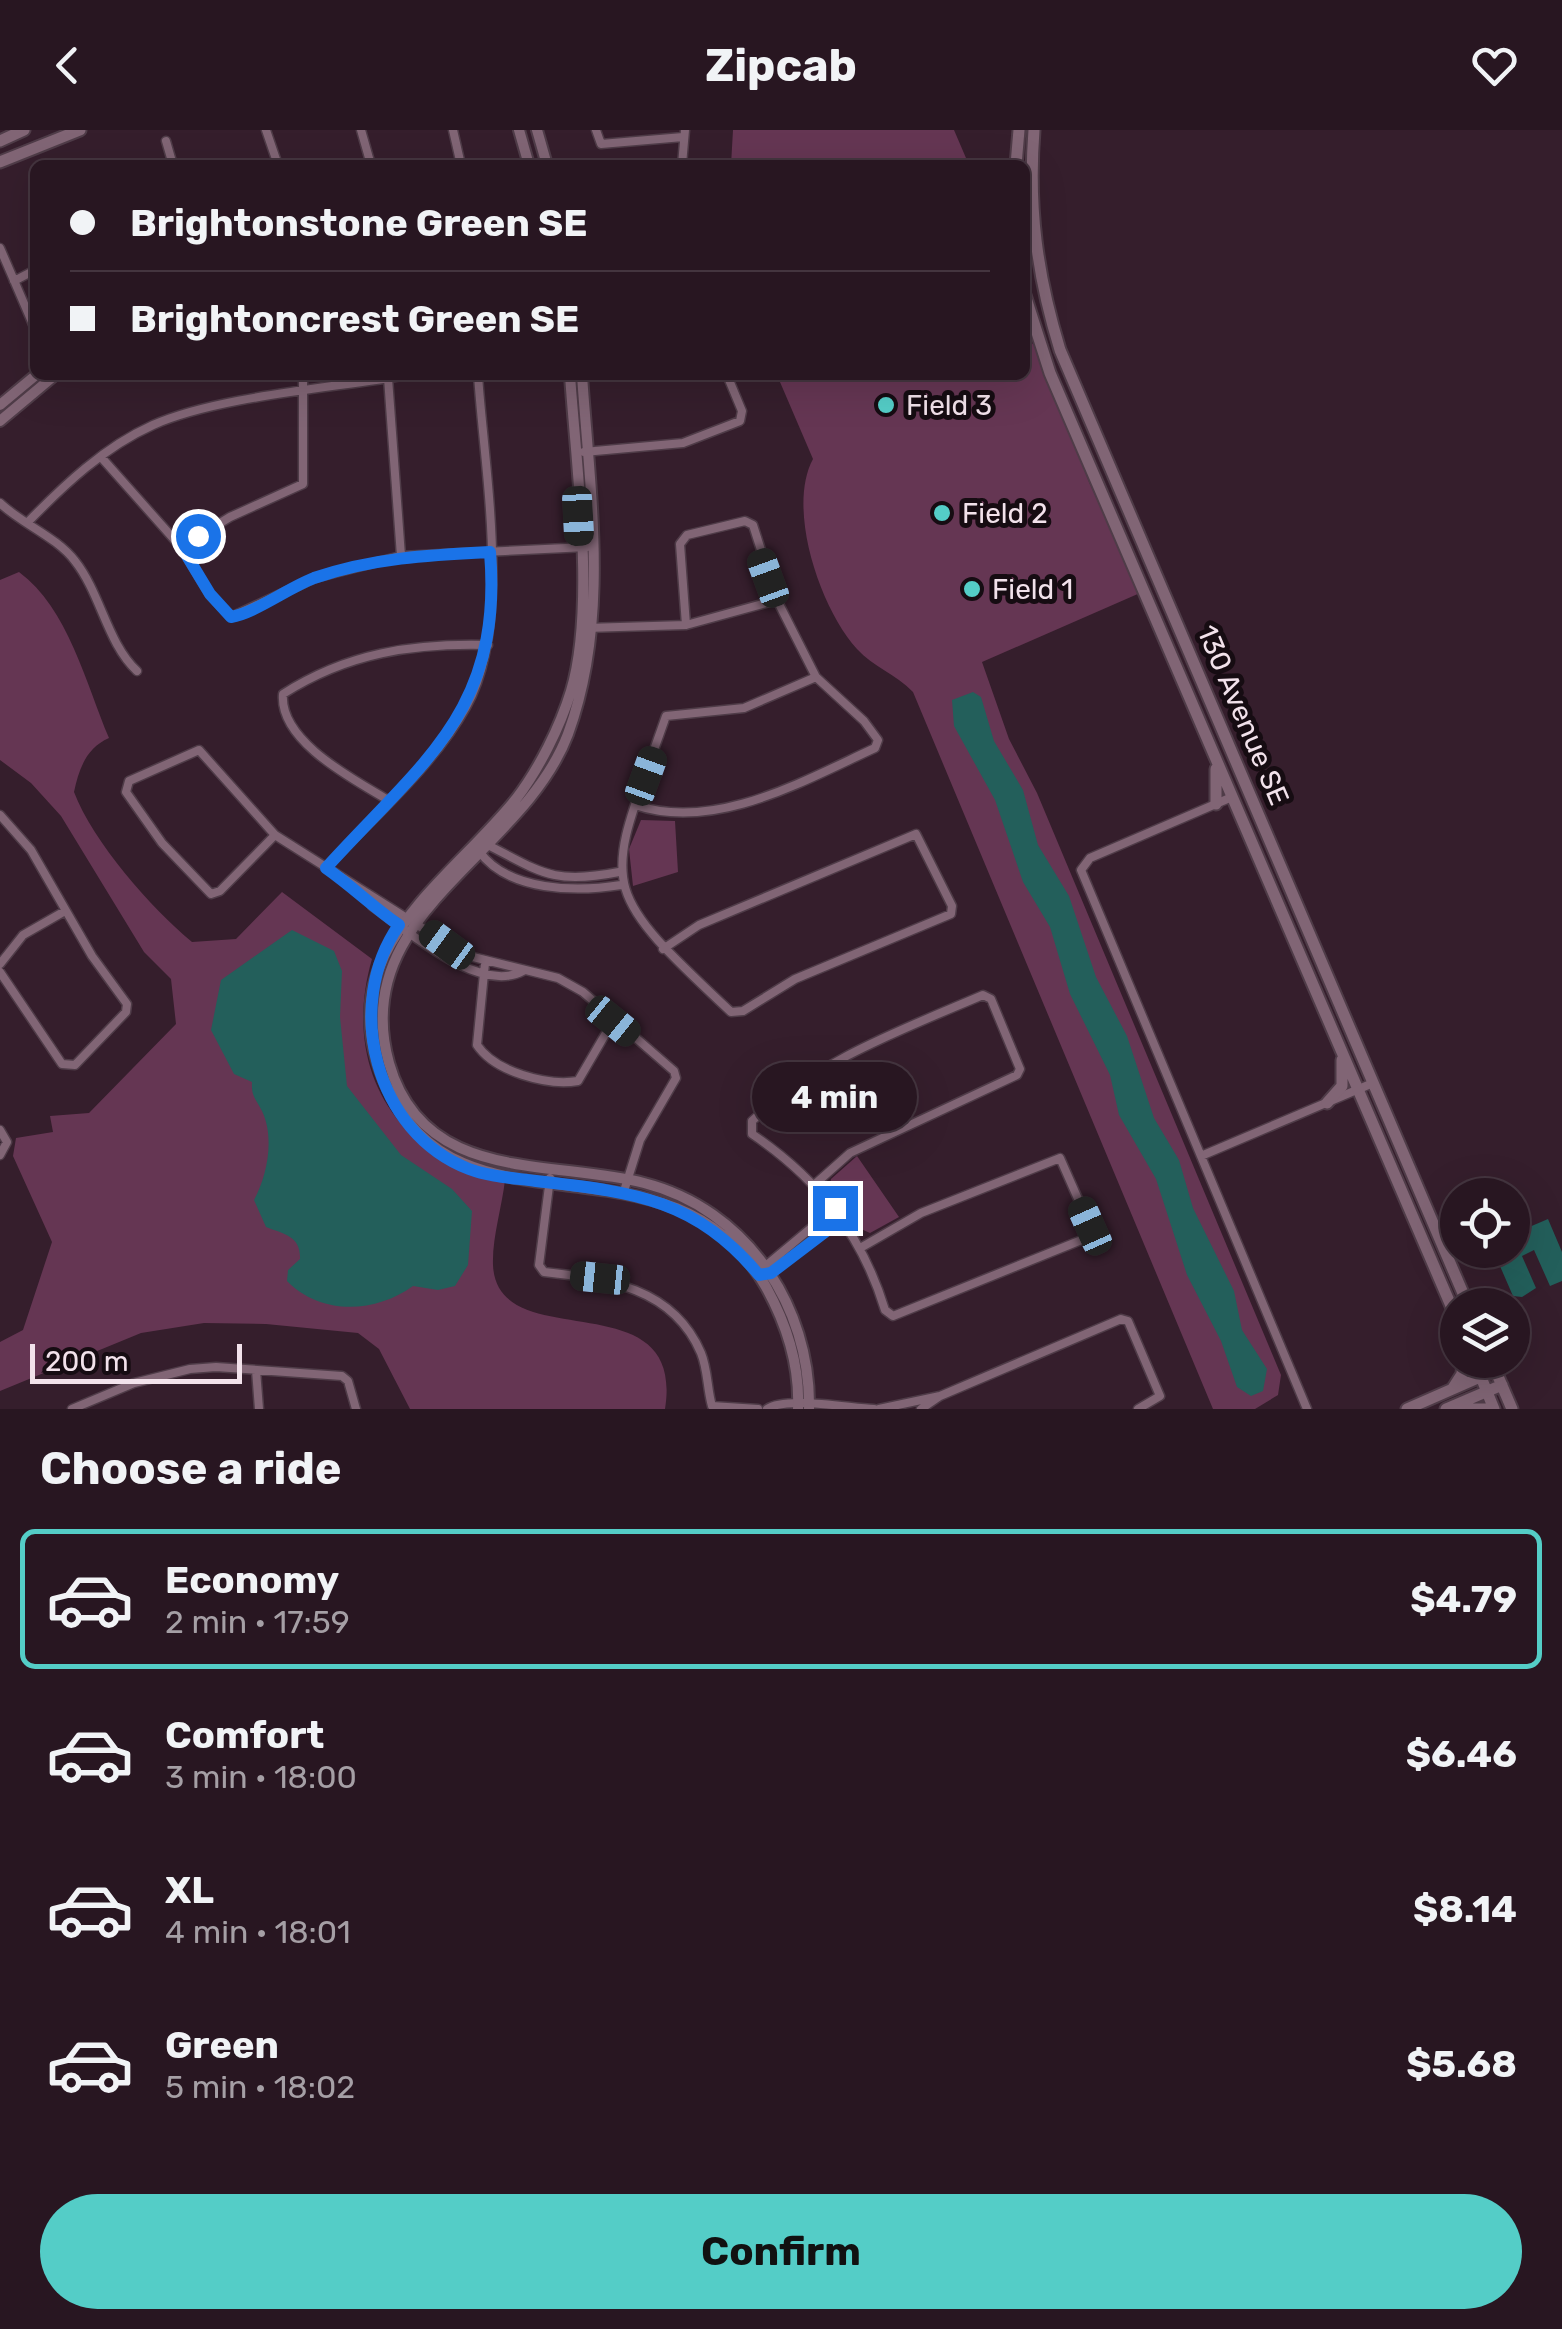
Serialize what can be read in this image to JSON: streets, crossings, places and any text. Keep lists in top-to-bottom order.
{
  "streets": {
    "main road": ["130 Avenue SE"]
  },
  "places": ["Field 3", "Field 2", "Field 1"],
  "scale_bar": "200 m",
  "page": {
    "header": "Zipcab",
    "banner": ["Brightonstone Green SE", "Brightoncrest Green SE"],
    "bubble": "4 min",
    "scale": "200 m",
    "heading": "Choose a ride",
    "list": [
      {
        "name": "Economy",
        "note": "2 min · 17:59",
        "value": "$4.79"
      },
      {
        "name": "Comfort",
        "note": "3 min · 18:00",
        "value": "$6.46"
      },
      {
        "name": "XL",
        "note": "4 min · 18:01",
        "value": "$8.14"
      },
      {
        "name": "Green",
        "note": "5 min · 18:02",
        "value": "$5.68"
      }
    ],
    "buttons": "Confirm"
  }
}
